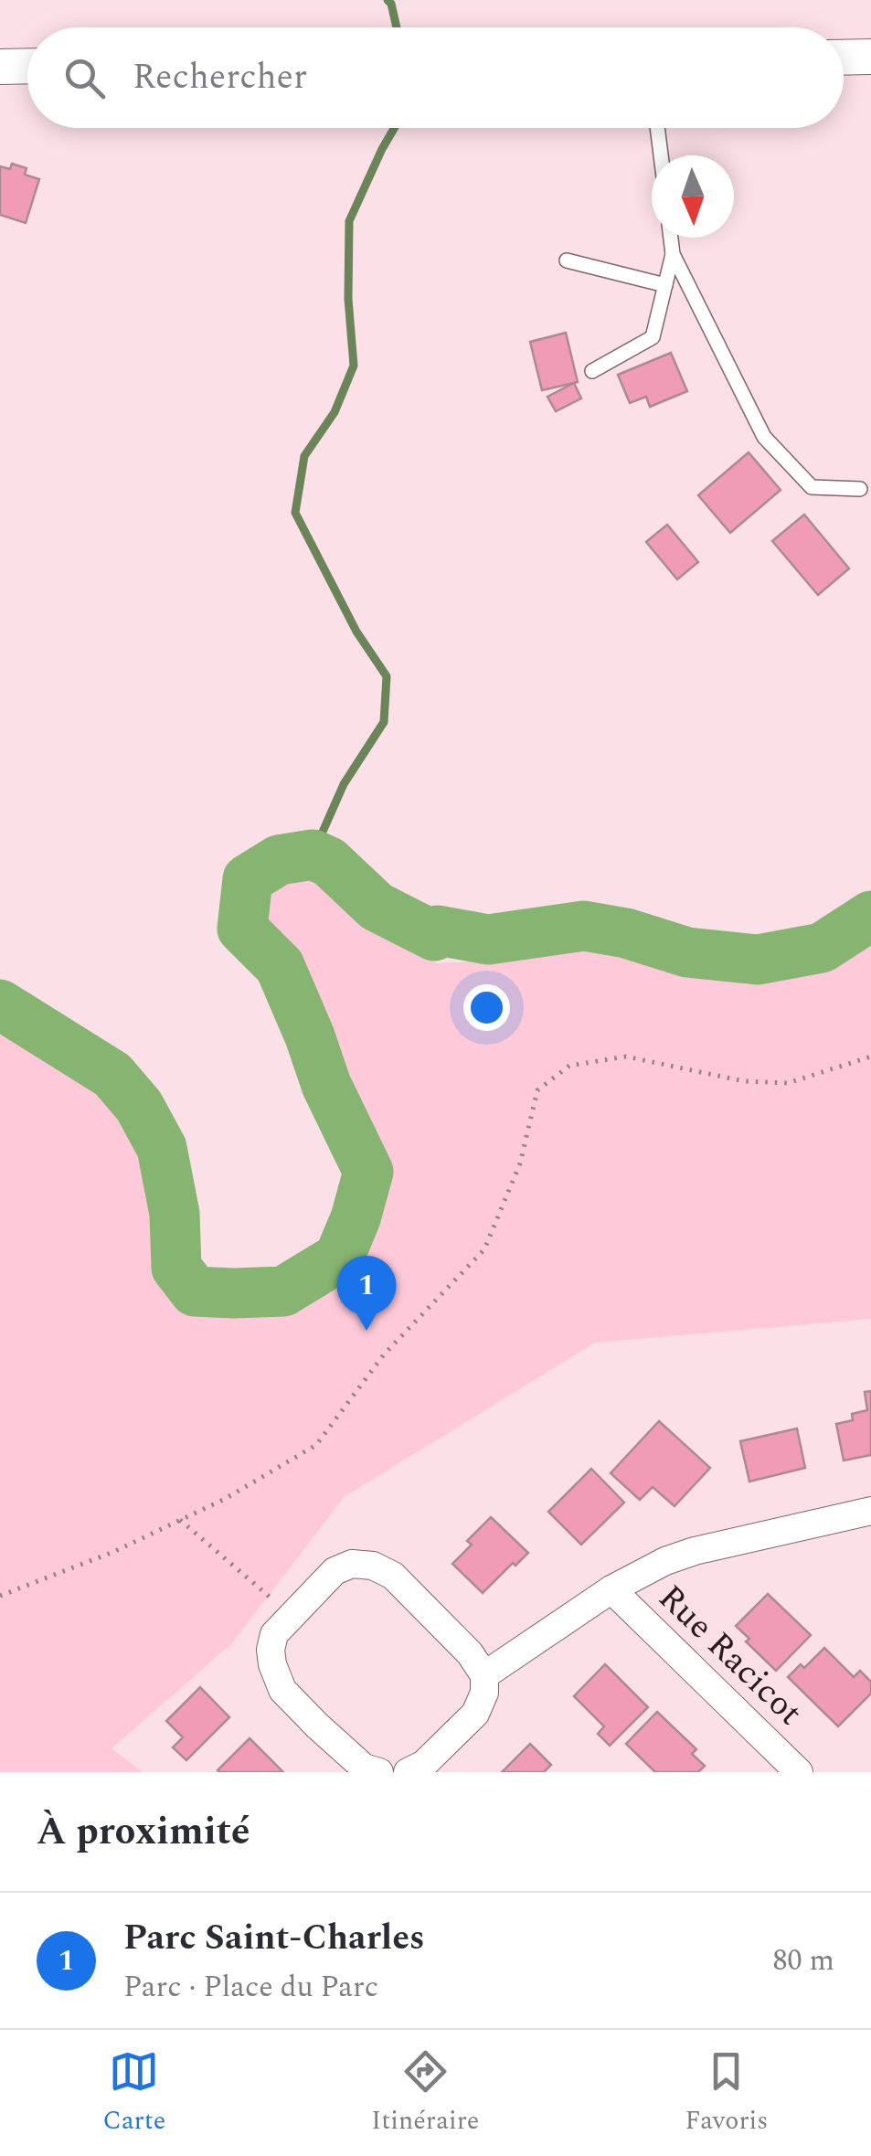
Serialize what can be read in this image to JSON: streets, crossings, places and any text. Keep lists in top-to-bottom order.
{
  "streets": {
    "street": ["Rue Racicot"]
  },
  "north": "bottom",
  "page": {
    "search": "Rechercher",
    "pins": "1",
    "heading": "À proximité",
    "list": [
      {
        "mark": "1",
        "name": "Parc Saint-Charles",
        "note": "Parc · Place du Parc",
        "value": "80 m"
      }
    ],
    "nav": ["Carte", "Itinéraire", "Favoris"]
  }
}
